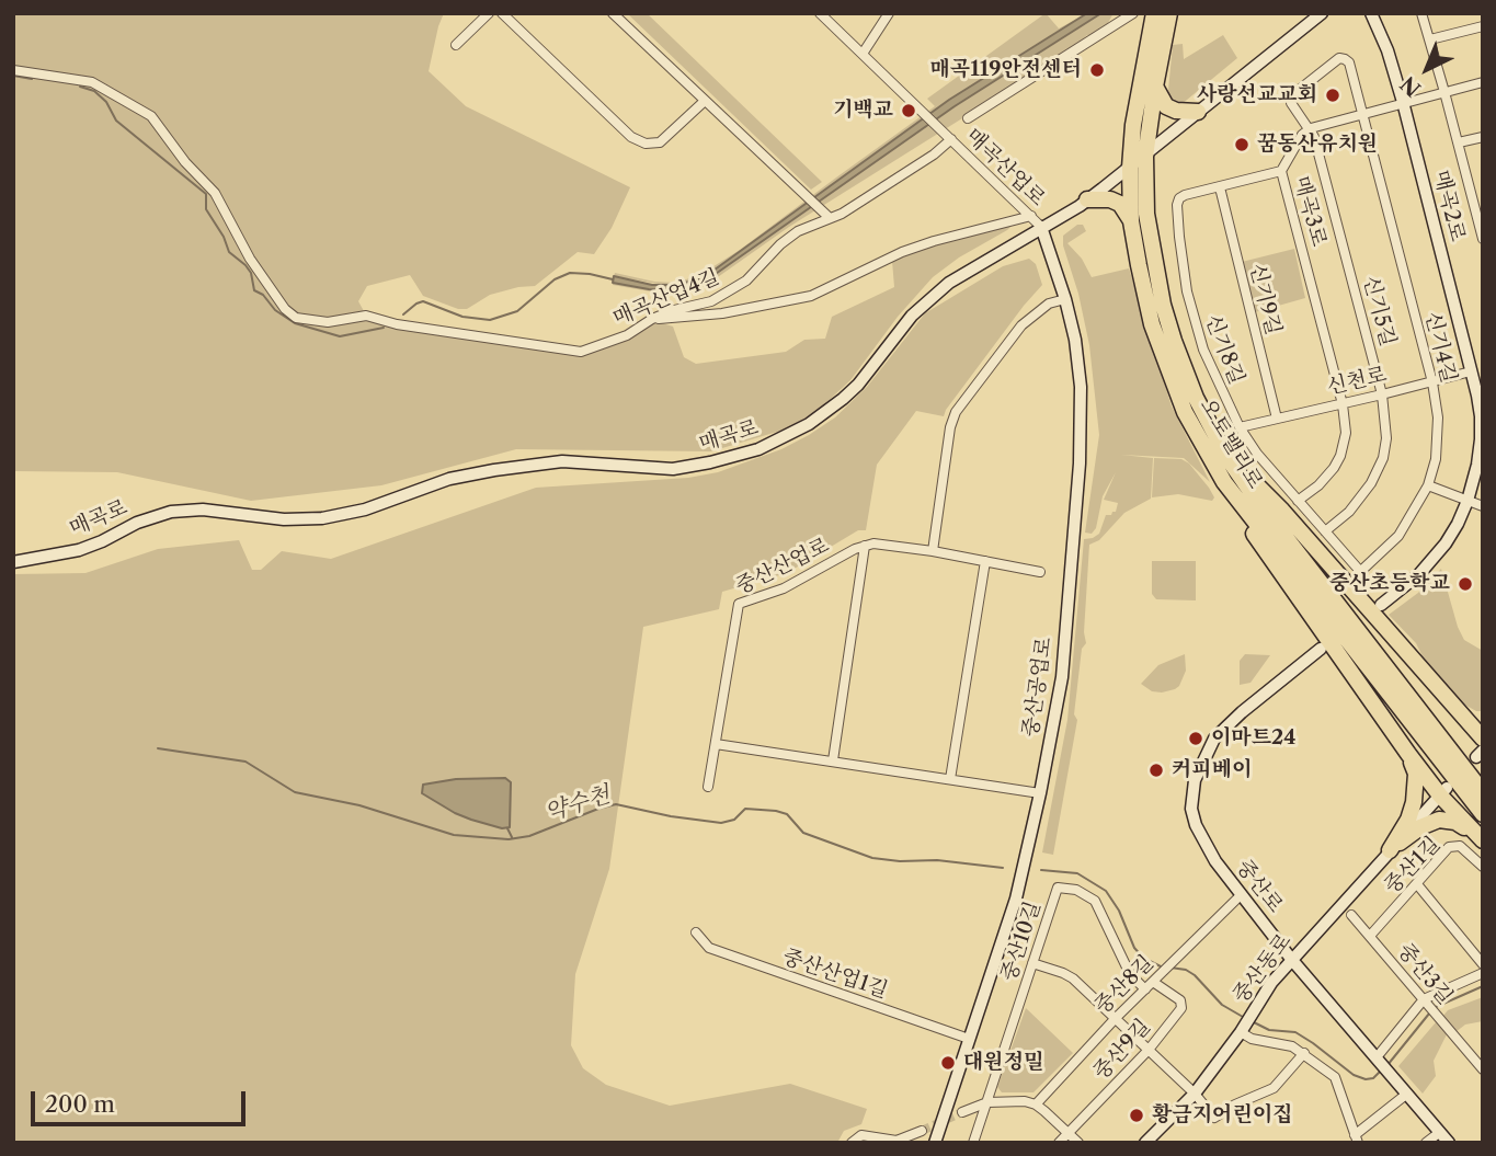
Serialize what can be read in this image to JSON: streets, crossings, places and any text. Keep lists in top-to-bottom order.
{
  "streets": {
    "highway": ["오토밸리로"],
    "street": [
      "매곡산업로",
      "매곡2로",
      "매곡3로",
      "매곡산업4길",
      "신기9길",
      "신기5길",
      "신기4길",
      "신기8길",
      "신천로",
      "매곡로",
      "중산산업로",
      "중산공업로",
      "중산1길",
      "중산로",
      "중산10길",
      "중산동로",
      "중산산업1길",
      "중산3길",
      "중산8길",
      "중산9길"
    ]
  },
  "crossings": [
    ["매곡산업로", "매곡산업4길"],
    ["매곡산업로", "매곡로"],
    ["매곡산업로", "중산공업로"],
    ["매곡2로", "신천로"],
    ["매곡3로", "신기5길"],
    ["매곡3로", "신기4길"],
    ["매곡3로", "신기8길"],
    ["매곡3로", "신천로"],
    ["신기9길", "신기8길"],
    ["신기9길", "신천로"],
    ["신기5길", "신기4길"],
    ["신기5길", "신기8길"],
    ["신기5길", "신천로"],
    ["신기4길", "신기8길"],
    ["신기4길", "신천로"],
    ["신기8길", "신천로"],
    ["매곡로", "오토밸리로"],
    ["매곡로", "중산공업로"],
    ["중산공업로", "중산산업1길"],
    ["중산1길", "중산3길"],
    ["중산로", "중산동로"],
    ["중산로", "중산8길"],
    ["중산10길", "중산8길"],
    ["중산8길", "중산9길"]
  ],
  "water": ["약수천"],
  "places": [
    "매곡119안전센터",
    "사랑선교교회",
    "기백교",
    "꿈동산유치원",
    "중산초등학교",
    "이마트24",
    "커피베이",
    "대원정밀",
    "황금지어린이집"
  ],
  "scale_bar": "200 m",
  "north": "bottom left"
}
